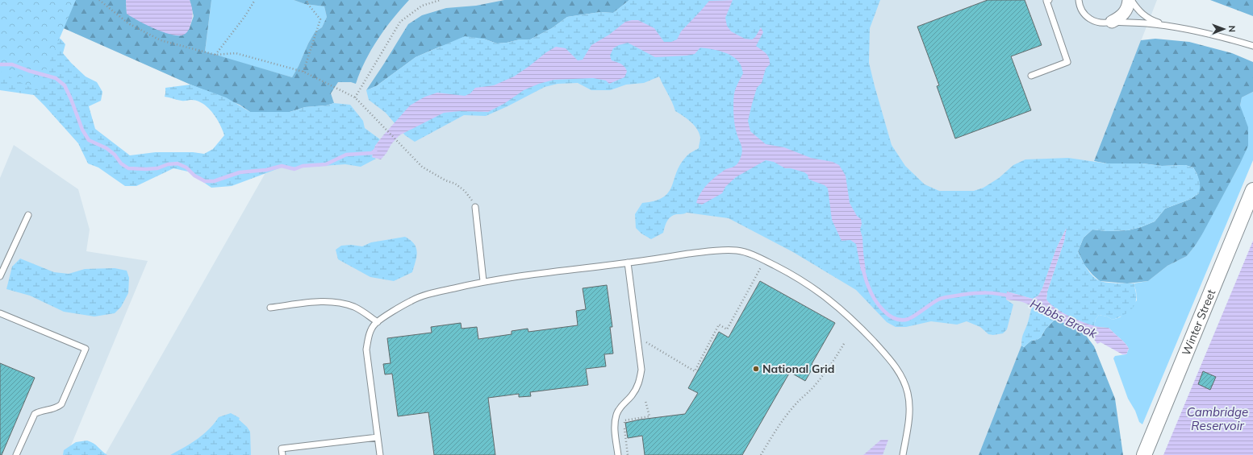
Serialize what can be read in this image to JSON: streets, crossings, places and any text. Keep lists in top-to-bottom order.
{
  "streets": {
    "street": ["Winter Street"]
  },
  "water": ["Hobbs Brook", "Cambridge Reservoir"],
  "places": ["National Grid"],
  "north": "right"
}
